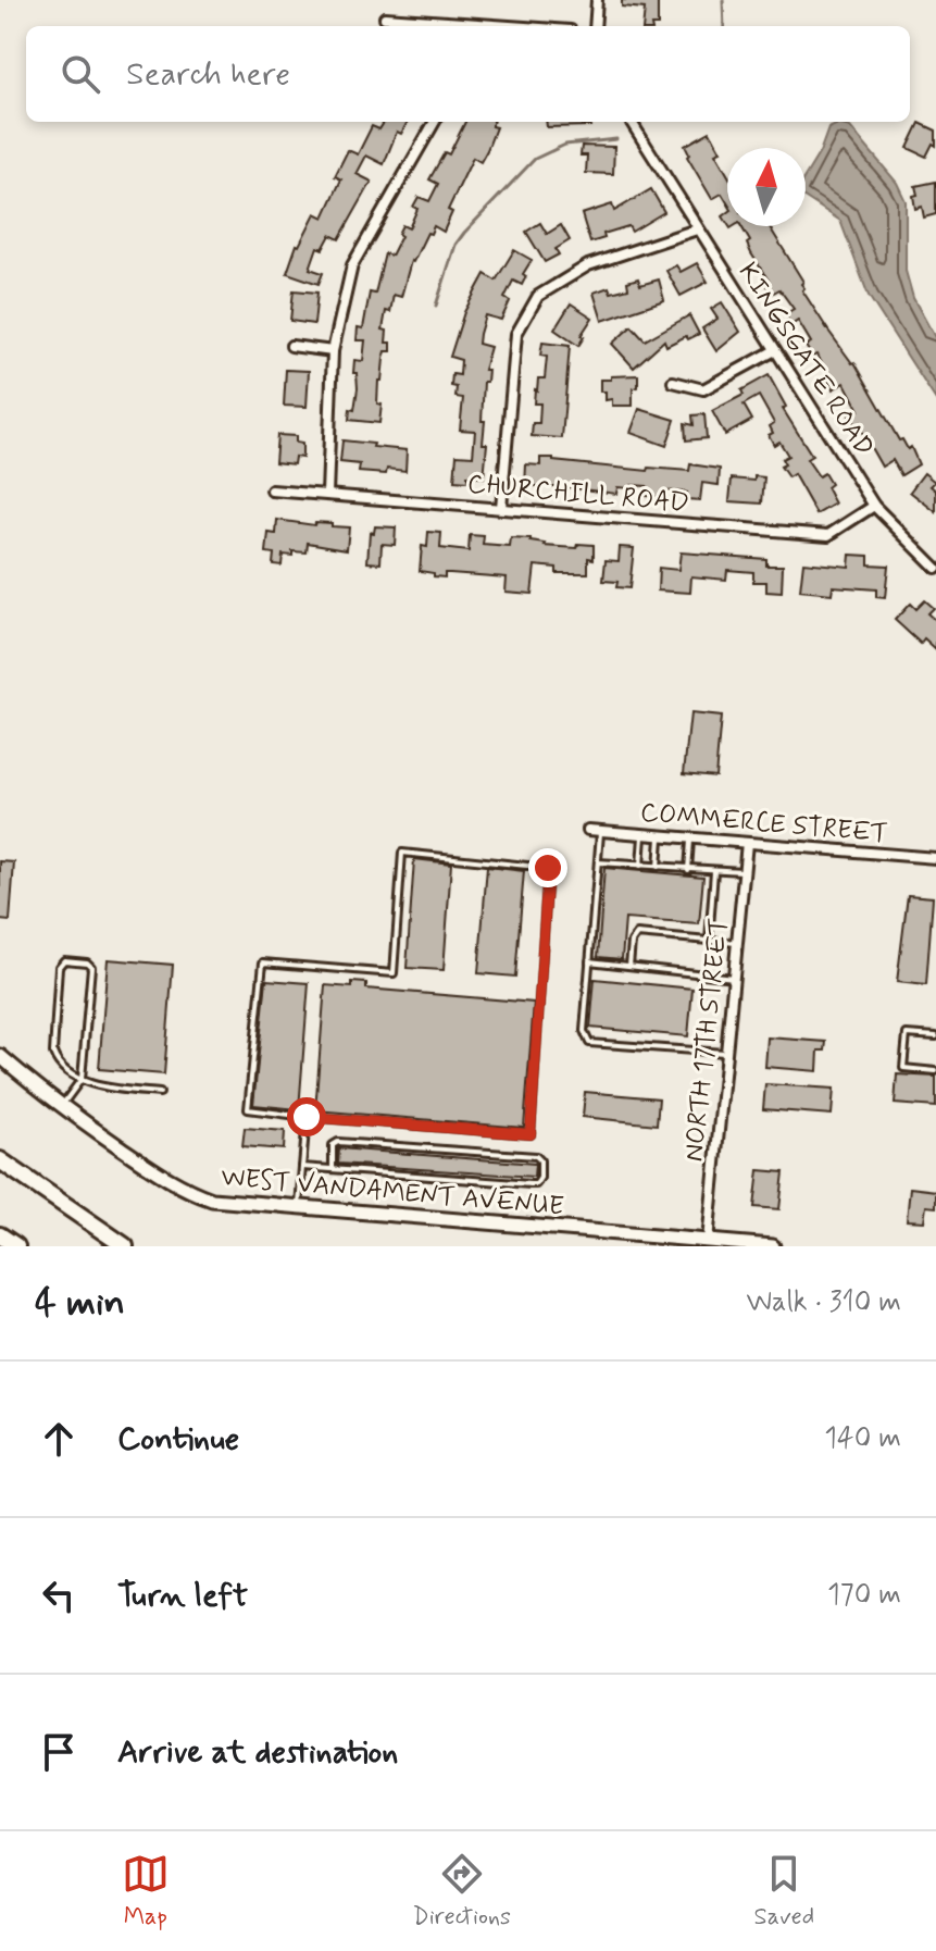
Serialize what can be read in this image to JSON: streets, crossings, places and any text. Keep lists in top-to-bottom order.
{
  "streets": {
    "street": [
      "KINGSGATE ROAD",
      "CHURCHILL ROAD",
      "COMMERCE STREET",
      "NORTH 17TH STREET",
      "WEST VANDAMENT AVENUE"
    ]
  },
  "crossings": [
    ["KINGSGATE ROAD", "CHURCHILL ROAD"],
    ["COMMERCE STREET", "NORTH 17TH STREET"],
    ["NORTH 17TH STREET", "WEST VANDAMENT AVENUE"]
  ],
  "north": "top",
  "page": {
    "search": "Search here",
    "heading": ["4 min", "Walk · 310 m"],
    "list": [
      ["Continue", "140 m"],
      ["Turn left", "170 m"],
      "Arrive at destination"
    ],
    "nav": ["Map", "Directions", "Saved"]
  }
}
